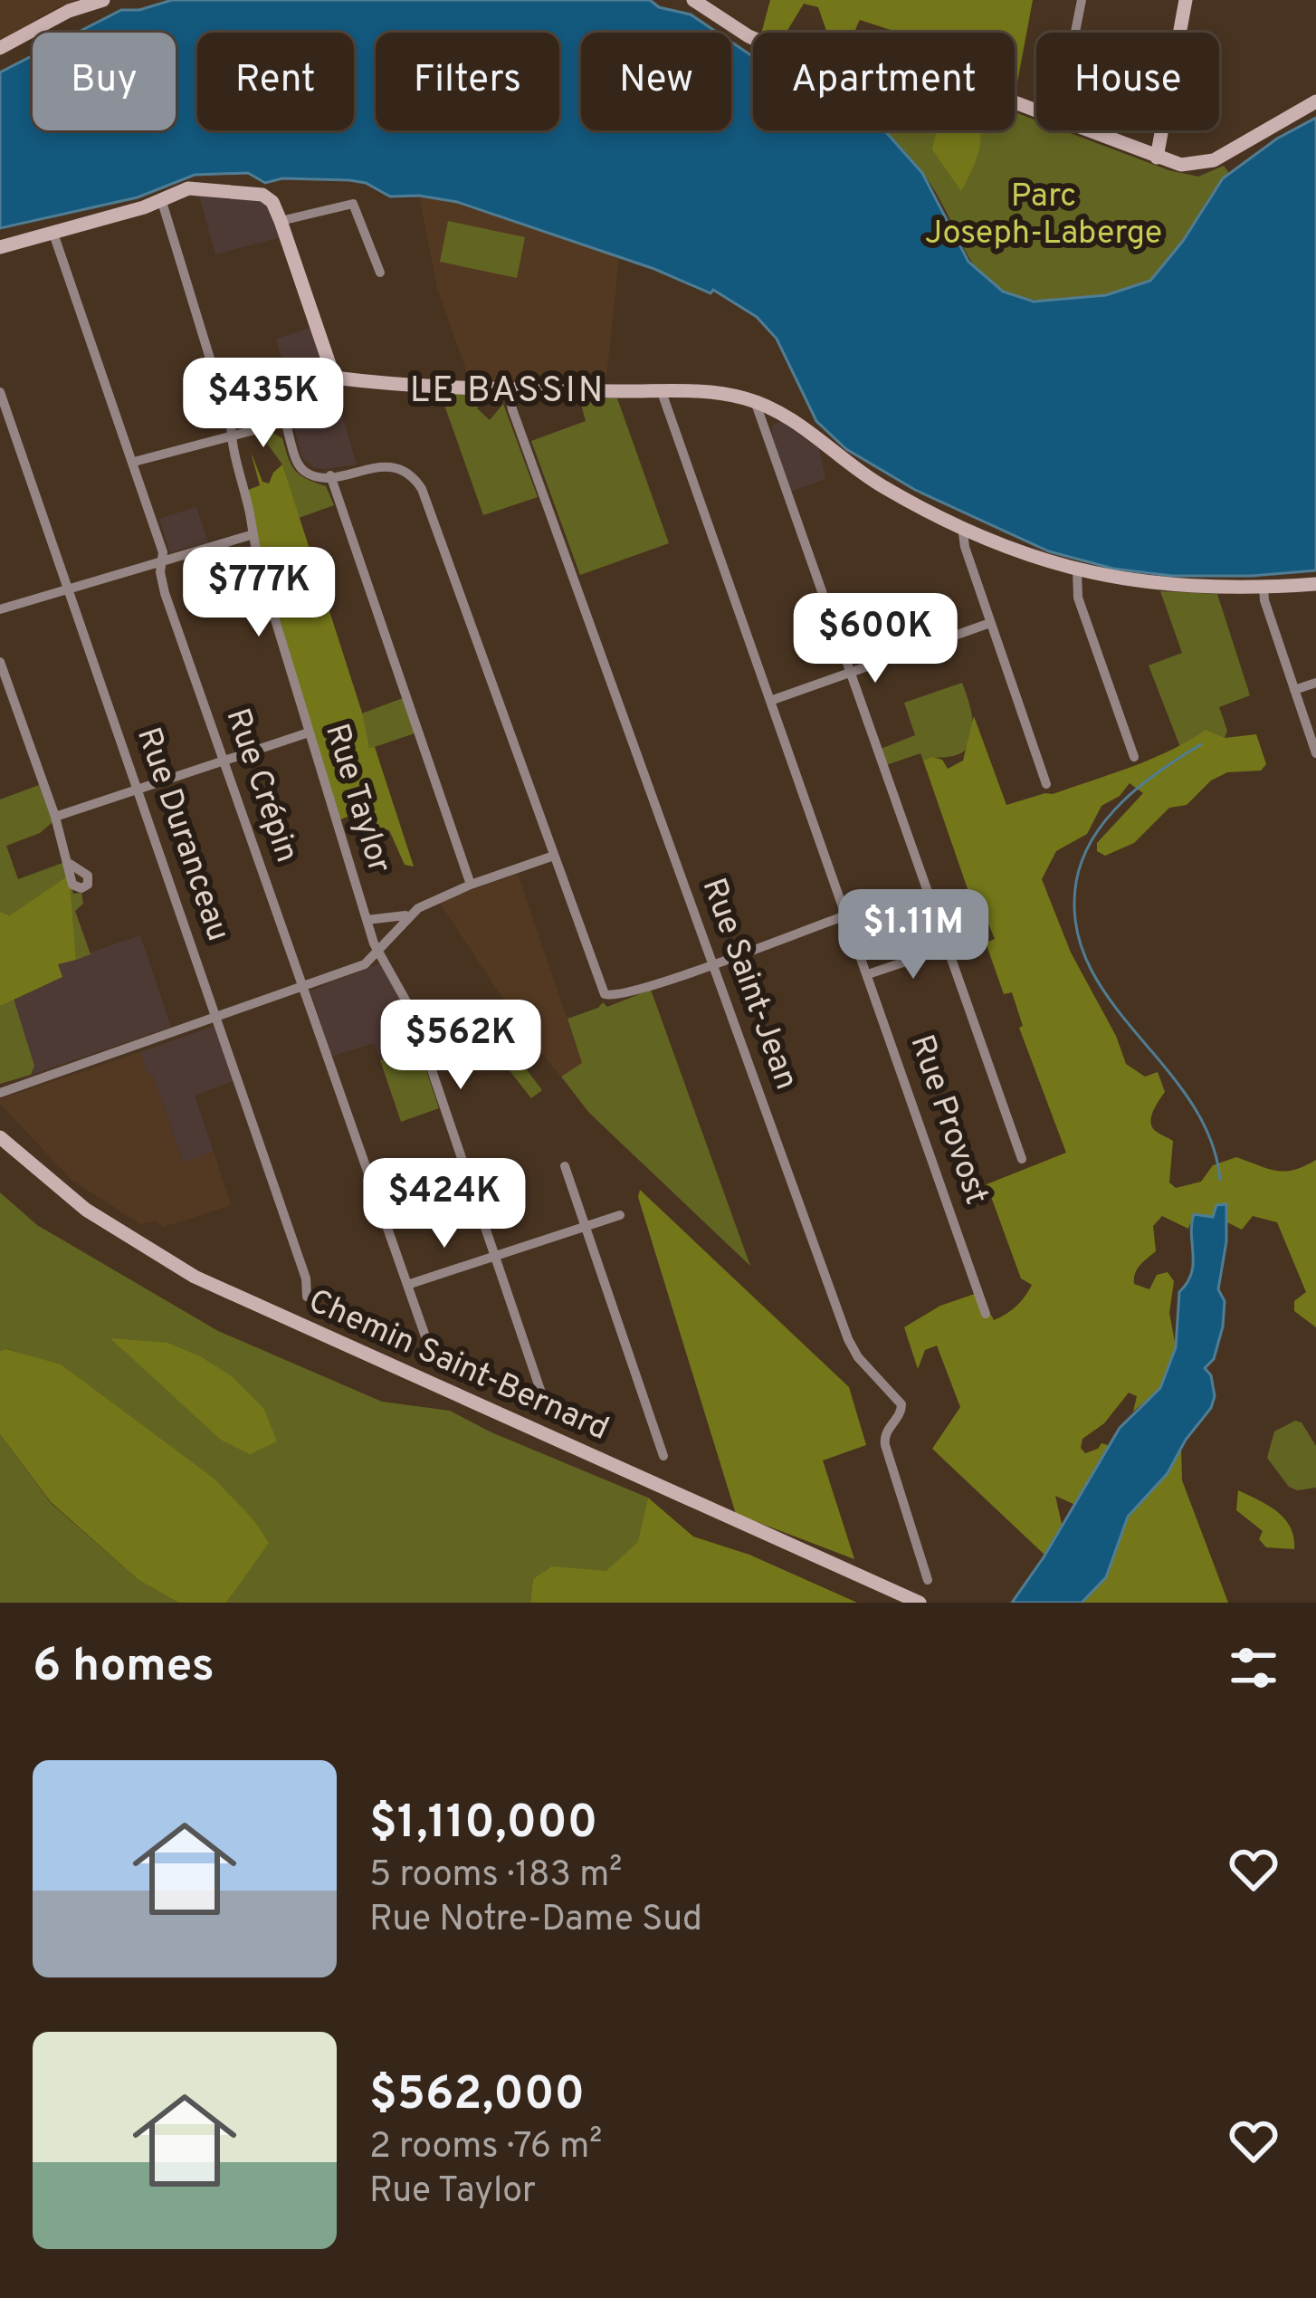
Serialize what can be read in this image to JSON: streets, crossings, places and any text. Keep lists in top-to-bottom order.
{
  "streets": {
    "street": [
      "Rue Crépin",
      "Rue Taylor",
      "Rue Duranceau",
      "Rue Saint-Jean",
      "Rue Provost",
      "Chemin Saint-Bernard"
    ]
  },
  "districts": ["LE BASSIN"],
  "parks": ["Parc Joseph-Laberge"],
  "page": {
    "chip": [
      "Buy",
      "Rent",
      "Filters",
      "New",
      "Apartment",
      "House"
    ],
    "price": [
      "$435K",
      "$777K",
      "$600K",
      "$1.11M",
      "$562K",
      "$424K"
    ],
    "heading": "6 homes",
    "list": [
      {
        "name": "$1,110,000",
        "note": "5 rooms · 183 m² · Rue Notre-Dame Sud"
      },
      {
        "name": "$562,000",
        "note": "2 rooms · 76 m² · Rue Taylor"
      }
    ]
  }
}
